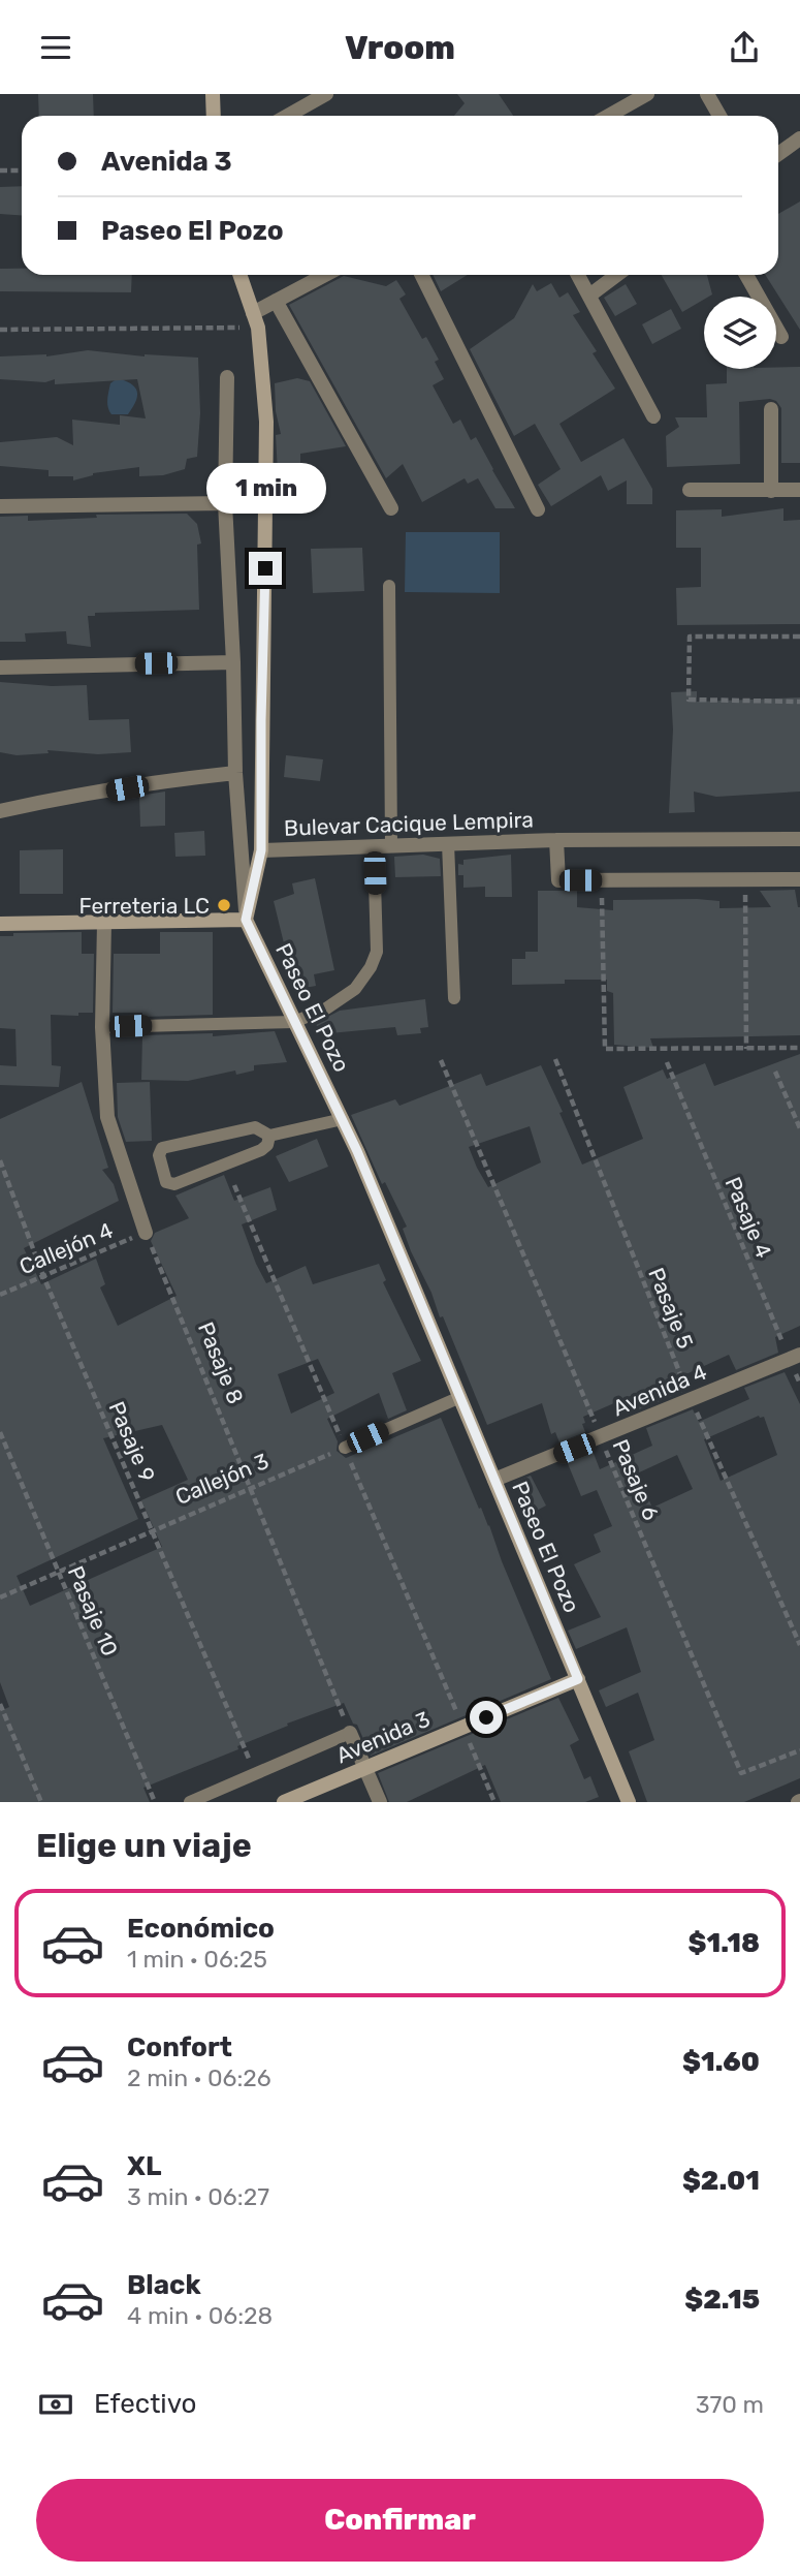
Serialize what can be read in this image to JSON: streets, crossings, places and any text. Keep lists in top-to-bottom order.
{
  "streets": {
    "street": [
      "Bulevar Cacique Lempira",
      "Paseo El Pozo",
      "Avenida 4",
      "Avenida 3"
    ],
    "path": [
      "Pasaje 4",
      "Callejón 4",
      "Pasaje 5",
      "Pasaje 8",
      "Pasaje 9",
      "Callejón 3",
      "Pasaje 6",
      "Pasaje 10"
    ]
  },
  "crossings": [
    ["Paseo El Pozo", "Avenida 4"],
    ["Paseo El Pozo", "Avenida 3"],
    ["Pasaje 4", "Avenida 4"],
    ["Callejón 4", "Pasaje 8"],
    ["Callejón 4", "Pasaje 9"],
    ["Pasaje 5", "Avenida 4"],
    ["Pasaje 8", "Callejón 3"],
    ["Avenida 4", "Pasaje 6"],
    ["Pasaje 9", "Callejón 3"],
    ["Callejón 3", "Pasaje 10"]
  ],
  "places": ["Ferreteria LC"],
  "page": {
    "header": "Vroom",
    "banner": ["Avenida 3", "Paseo El Pozo"],
    "bubble": "1 min",
    "heading": "Elige un viaje",
    "list": [
      {
        "name": "Económico",
        "note": "1 min · 06:25",
        "value": "$1.18"
      },
      {
        "name": "Confort",
        "note": "2 min · 06:26",
        "value": "$1.60"
      },
      {
        "name": "XL",
        "note": "3 min · 06:27",
        "value": "$2.01"
      },
      {
        "name": "Black",
        "note": "4 min · 06:28",
        "value": "$2.15"
      }
    ],
    "pay": ["Efectivo", "370 m"],
    "buttons": "Confirmar"
  }
}
